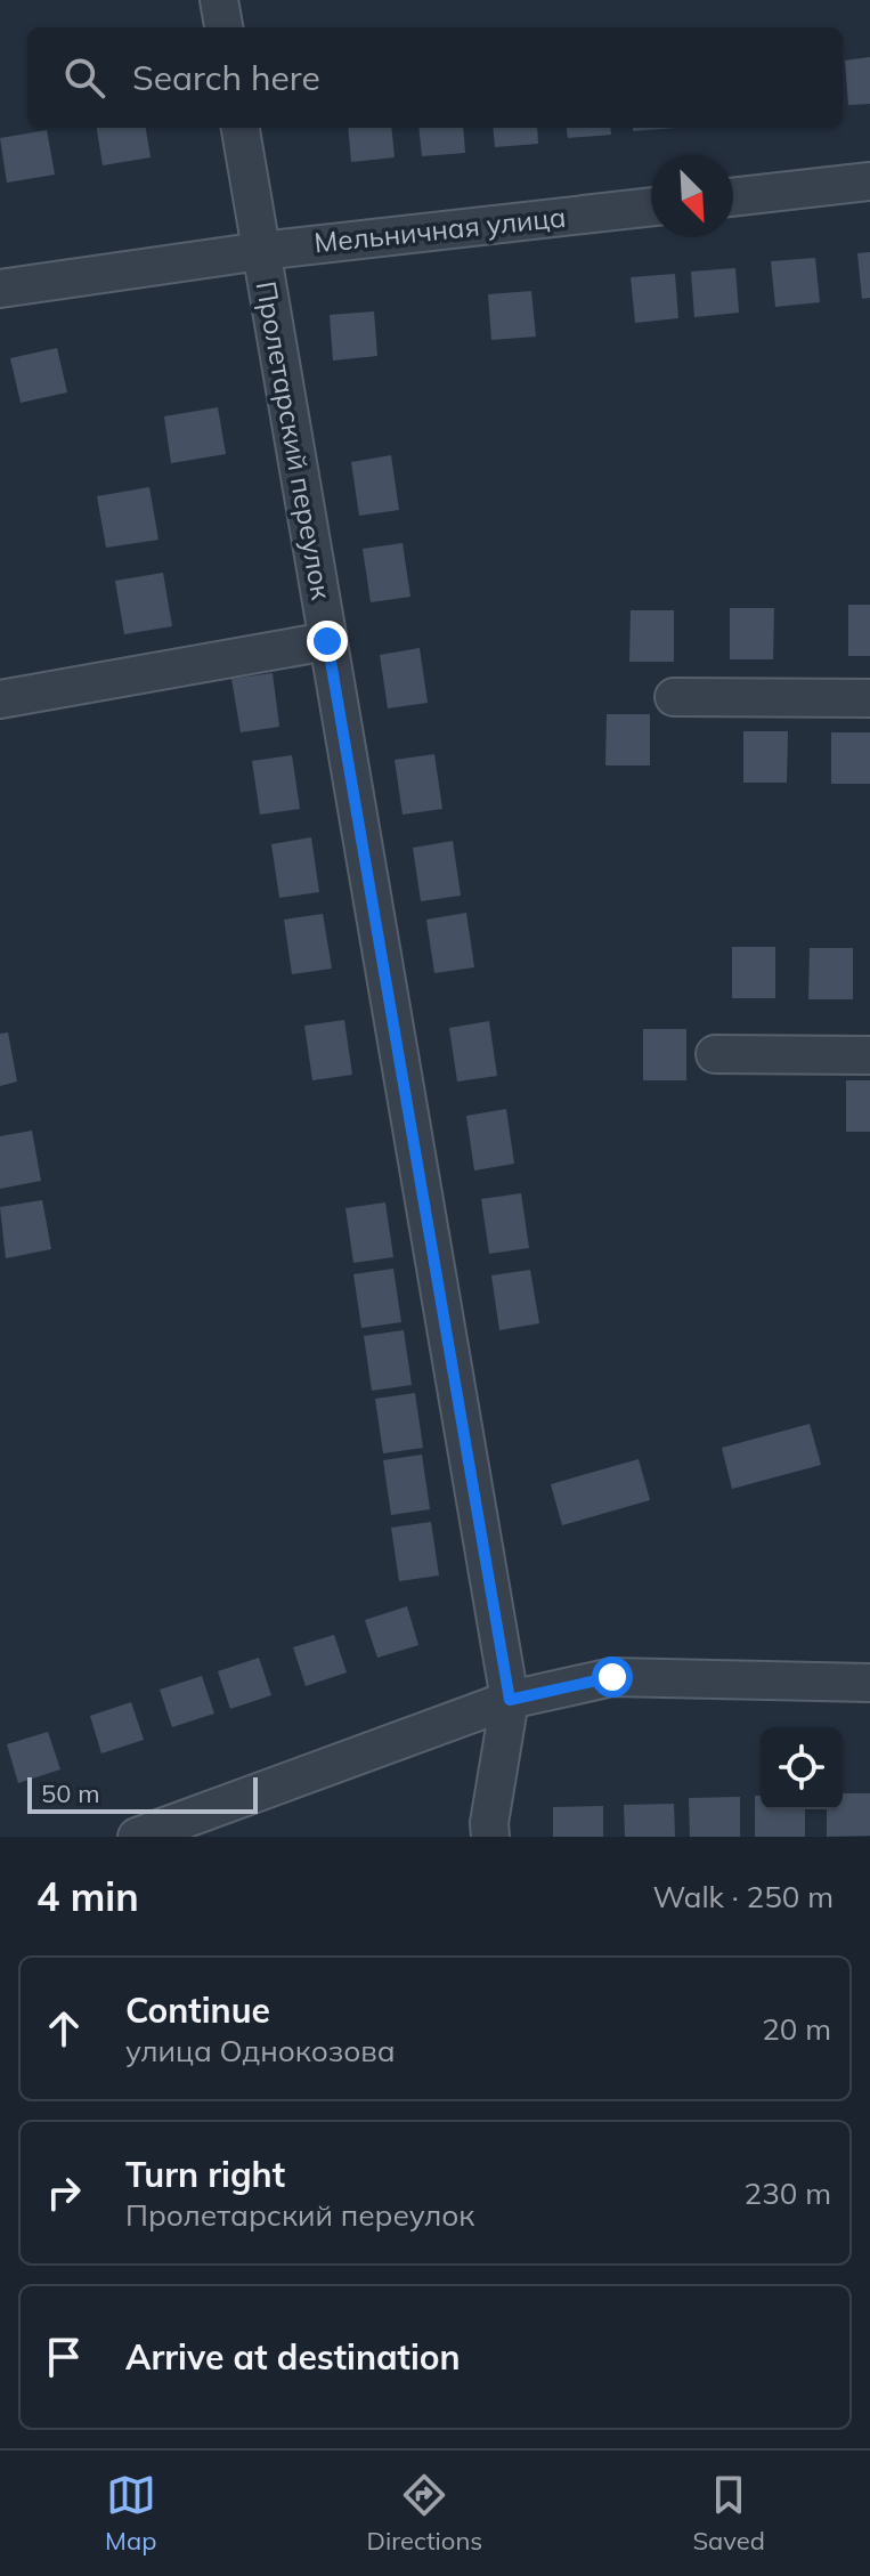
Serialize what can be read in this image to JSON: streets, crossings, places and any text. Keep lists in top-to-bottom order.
{
  "streets": {
    "street": ["Мельничная улица", "Пролетарский переулок"]
  },
  "crossings": [
    ["Мельничная улица", "Пролетарский переулок"]
  ],
  "scale_bar": "50 m",
  "north": "bottom right",
  "page": {
    "search": "Search here",
    "scale": "50 m",
    "heading": ["4 min", "Walk · 250 m"],
    "list": [
      ["Continue", "улица Однокозова", "20 m"],
      ["Turn right", "Пролетарский переулок", "230 m"],
      "Arrive at destination"
    ],
    "nav": ["Map", "Directions", "Saved"]
  }
}
